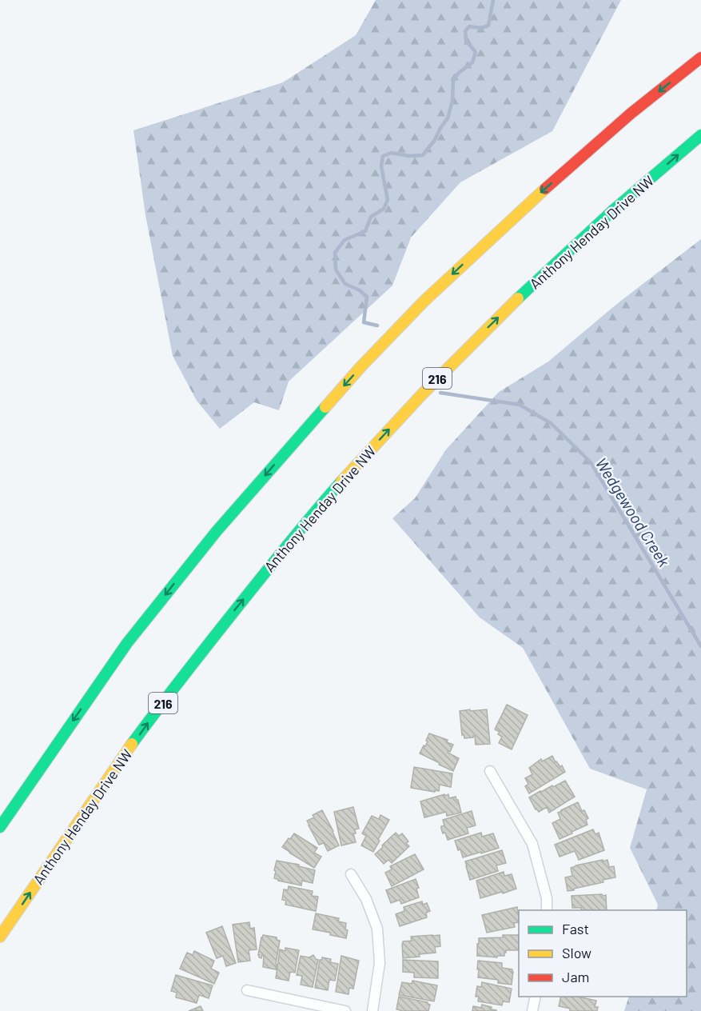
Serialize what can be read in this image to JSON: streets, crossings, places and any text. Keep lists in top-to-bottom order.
{
  "streets": {
    "highway": ["Anthony Henday Drive NW", "216"]
  },
  "water": ["Wedgewood Creek"],
  "legend": ["Fast", "Slow", "Jam"]
}
